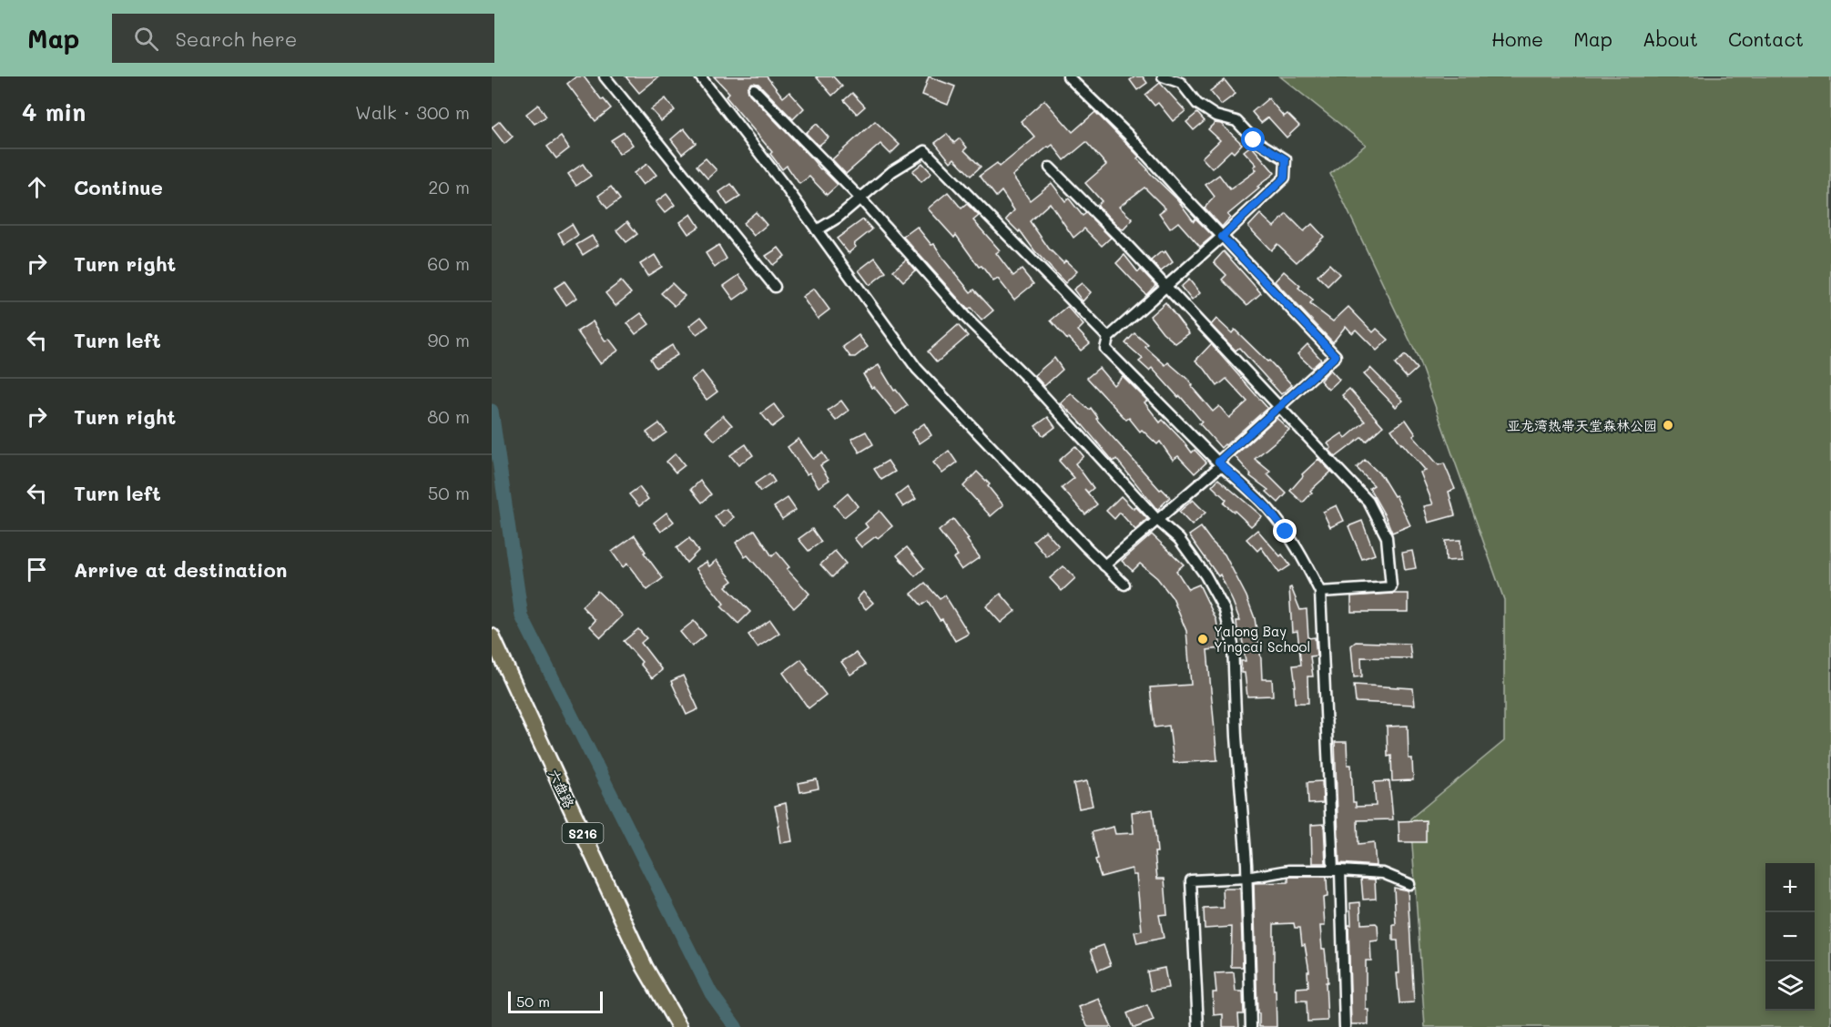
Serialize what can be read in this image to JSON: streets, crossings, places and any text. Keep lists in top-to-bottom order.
{
  "streets": {
    "main road": ["六盘路", "S216"]
  },
  "places": ["亚龙湾热带天堂森林公园", "Yalong Bay Yingcai School"],
  "scale_bar": "50 m",
  "page": {
    "header": "Map",
    "search": "Search here",
    "nav": [
      "Home",
      "Map",
      "About",
      "Contact"
    ],
    "heading": ["4 min", "Walk · 300 m"],
    "list": [
      ["Continue", "20 m"],
      ["Turn right", "60 m"],
      ["Turn left", "90 m"],
      ["Turn right", "80 m"],
      ["Turn left", "50 m"],
      "Arrive at destination"
    ],
    "map_buttons": ["+", "−"],
    "scale": "50 m"
  }
}
